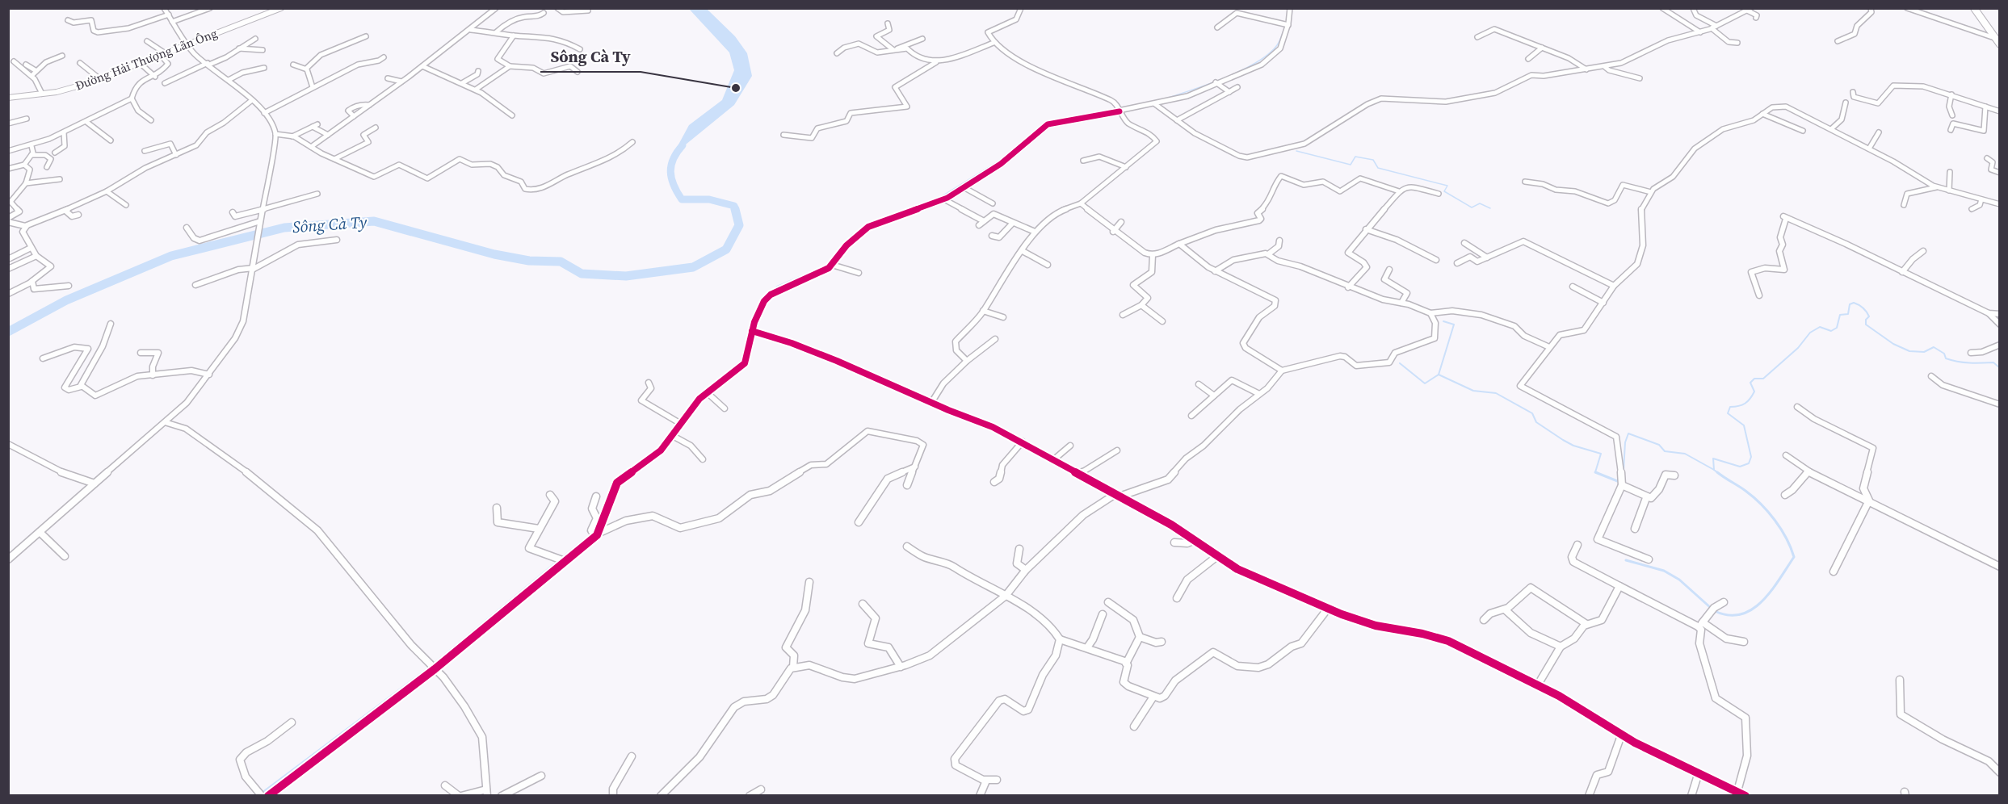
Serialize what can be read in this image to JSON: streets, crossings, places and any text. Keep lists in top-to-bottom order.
{
  "streets": {
    "street": ["Đường Hải Thượng Lãn Ông"]
  },
  "water": ["Sông Cà Ty"],
  "places": ["Sông Cà Ty"]
}
